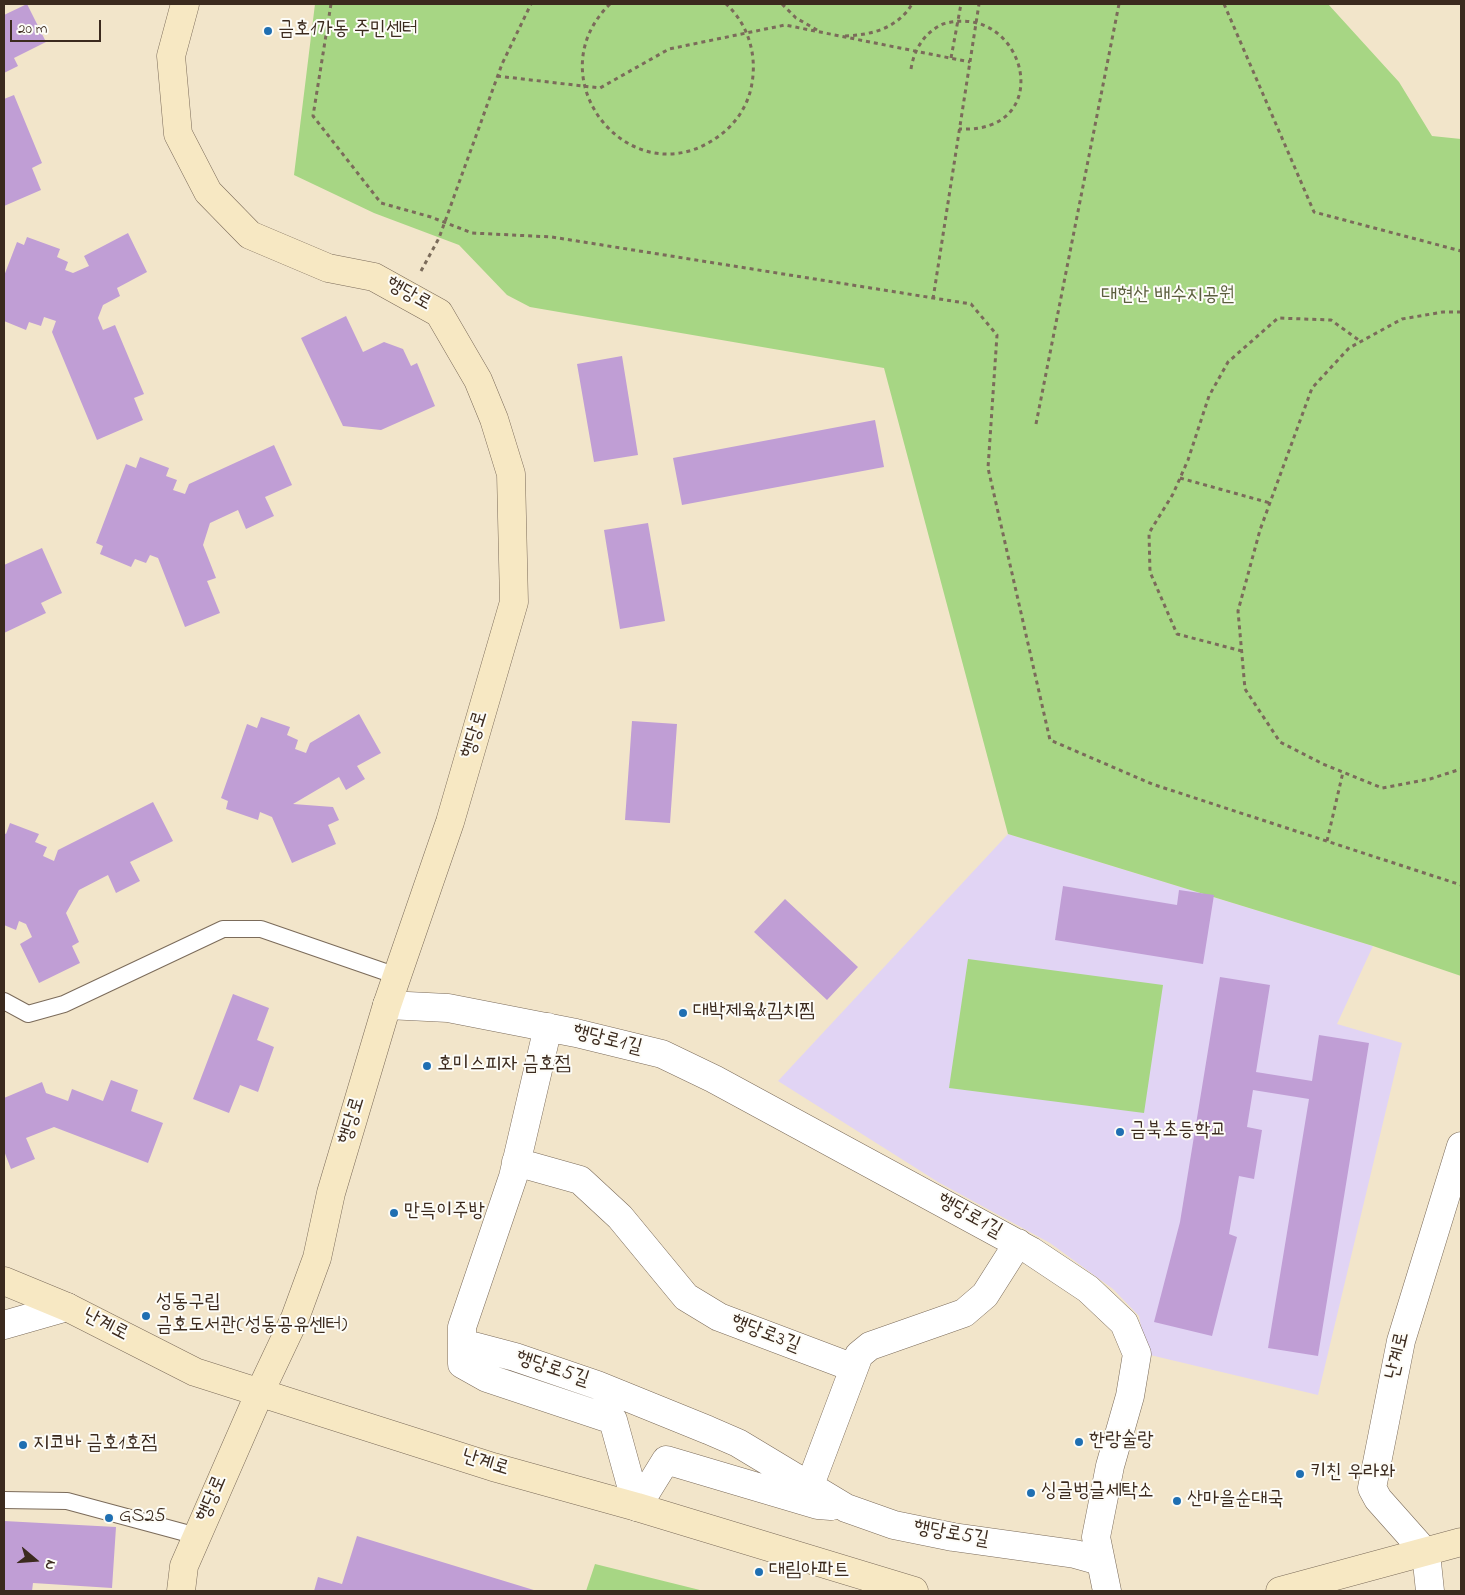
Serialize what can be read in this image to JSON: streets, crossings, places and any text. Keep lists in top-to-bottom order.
{
  "streets": {
    "main road": ["행당로", "난계로"],
    "street": ["행당로1길", "행당로3길", "행당로5길"]
  },
  "crossings": [
    ["행당로", "행당로1길"],
    ["행당로", "난계로"],
    ["행당로1길", "행당로3길"],
    ["행당로1길", "행당로5길"]
  ],
  "parks": ["대현산 배수지공원"],
  "places": [
    "금호1가동 주민센터",
    "대박제육&김치찜",
    "호미스피자 금호점",
    "금북초등학교",
    "만득이주방",
    "성동구립 금호도서관(성동공유센터)",
    "한랑술랑",
    "지코바 금호1호점",
    "키친 우라와",
    "싱글벙글세탁소",
    "산마을순대국",
    "GS25",
    "대림아파트"
  ],
  "scale_bar": "20 m",
  "north": "right"
}
